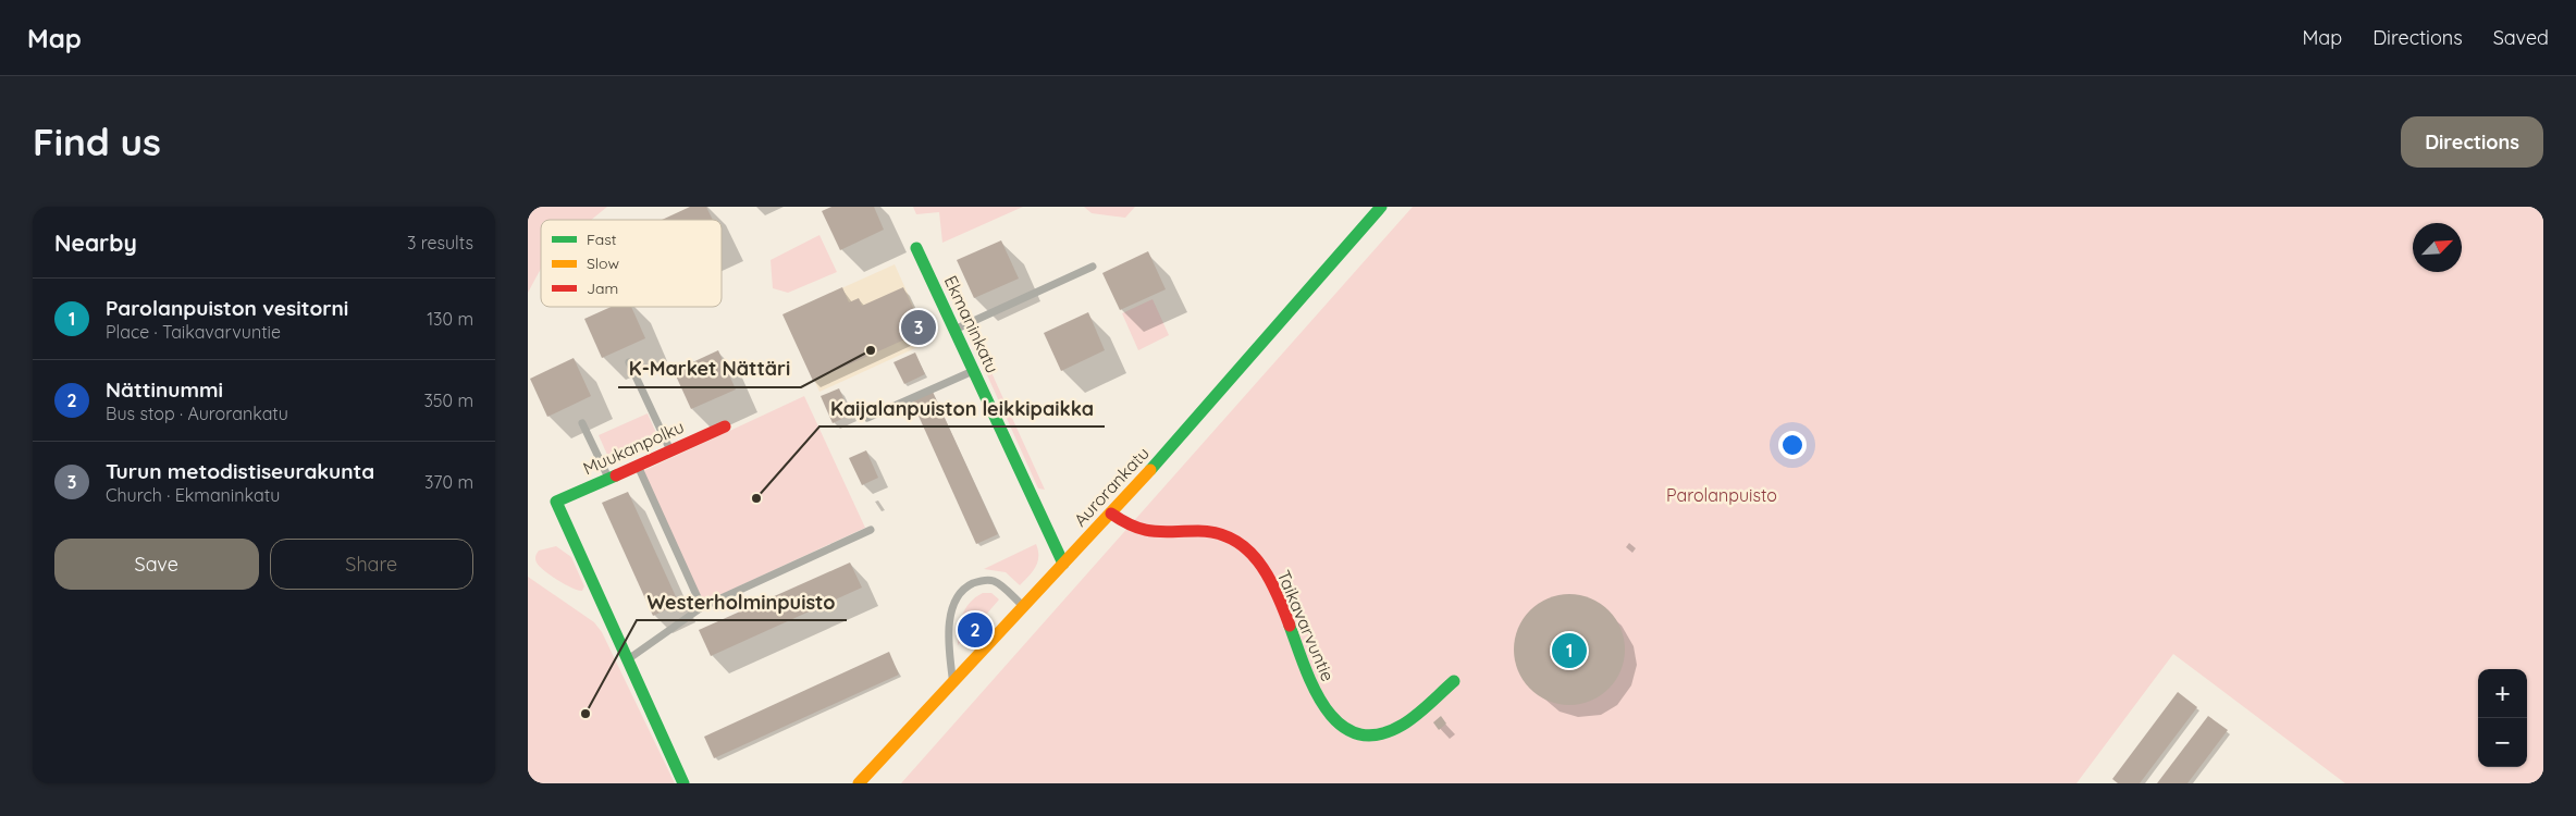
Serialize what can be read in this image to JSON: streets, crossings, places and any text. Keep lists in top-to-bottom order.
{
  "streets": {
    "street": [
      "Ekmaninkatu",
      "Muukanpolku",
      "Aurorankatu",
      "Taikavarvuntie"
    ]
  },
  "crossings": [
    ["Ekmaninkatu", "Aurorankatu"],
    ["Aurorankatu", "Taikavarvuntie"]
  ],
  "parks": ["Parolanpuisto"],
  "places": ["K-Market Nättäri", "Kaijalanpuiston leikkipaikka", "Westerholminpuisto"],
  "legend": ["Fast", "Slow", "Jam"],
  "north": "top right",
  "page": {
    "header": "Map",
    "nav": ["Map", "Directions", "Saved"],
    "buttons": [
      "Directions",
      ["Save", "Share"]
    ],
    "title": "Find us",
    "heading": ["Nearby", "3 results"],
    "list": [
      {
        "mark": "1",
        "name": "Parolanpuiston vesitorni",
        "note": "Place · Taikavarvuntie",
        "value": "130 m"
      },
      {
        "mark": "2",
        "name": "Nättinummi",
        "note": "Bus stop · Aurorankatu",
        "value": "350 m"
      },
      {
        "mark": "3",
        "name": "Turun metodistiseurakunta",
        "note": "Church · Ekmaninkatu",
        "value": "370 m"
      }
    ],
    "pins": ["3", "2", "1"],
    "map_buttons": ["+", "−"]
  }
}
